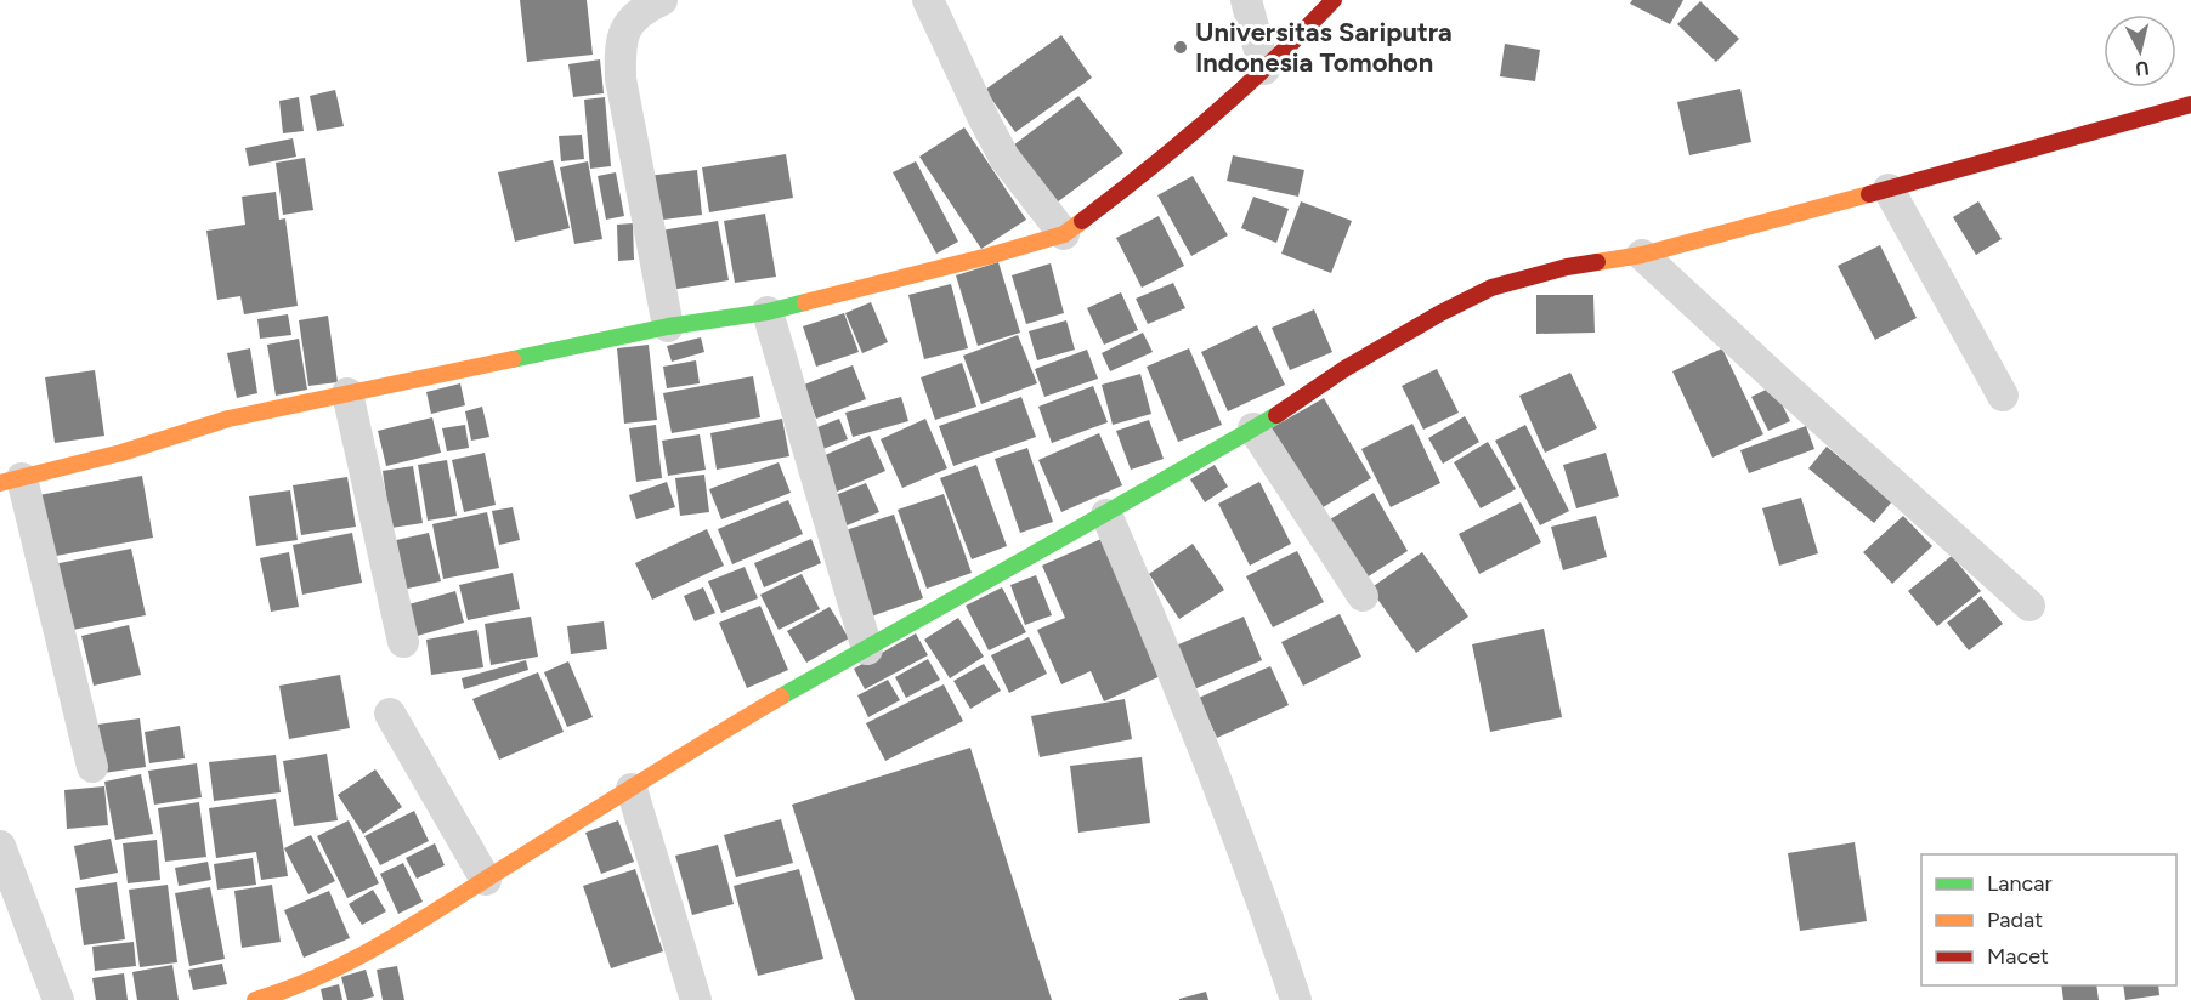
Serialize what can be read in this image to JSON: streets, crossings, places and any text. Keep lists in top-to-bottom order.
{
  "places": ["Universitas Sariputra Indonesia Tomohon"],
  "legend": ["Lancar", "Padat", "Macet"],
  "north": "bottom"
}
